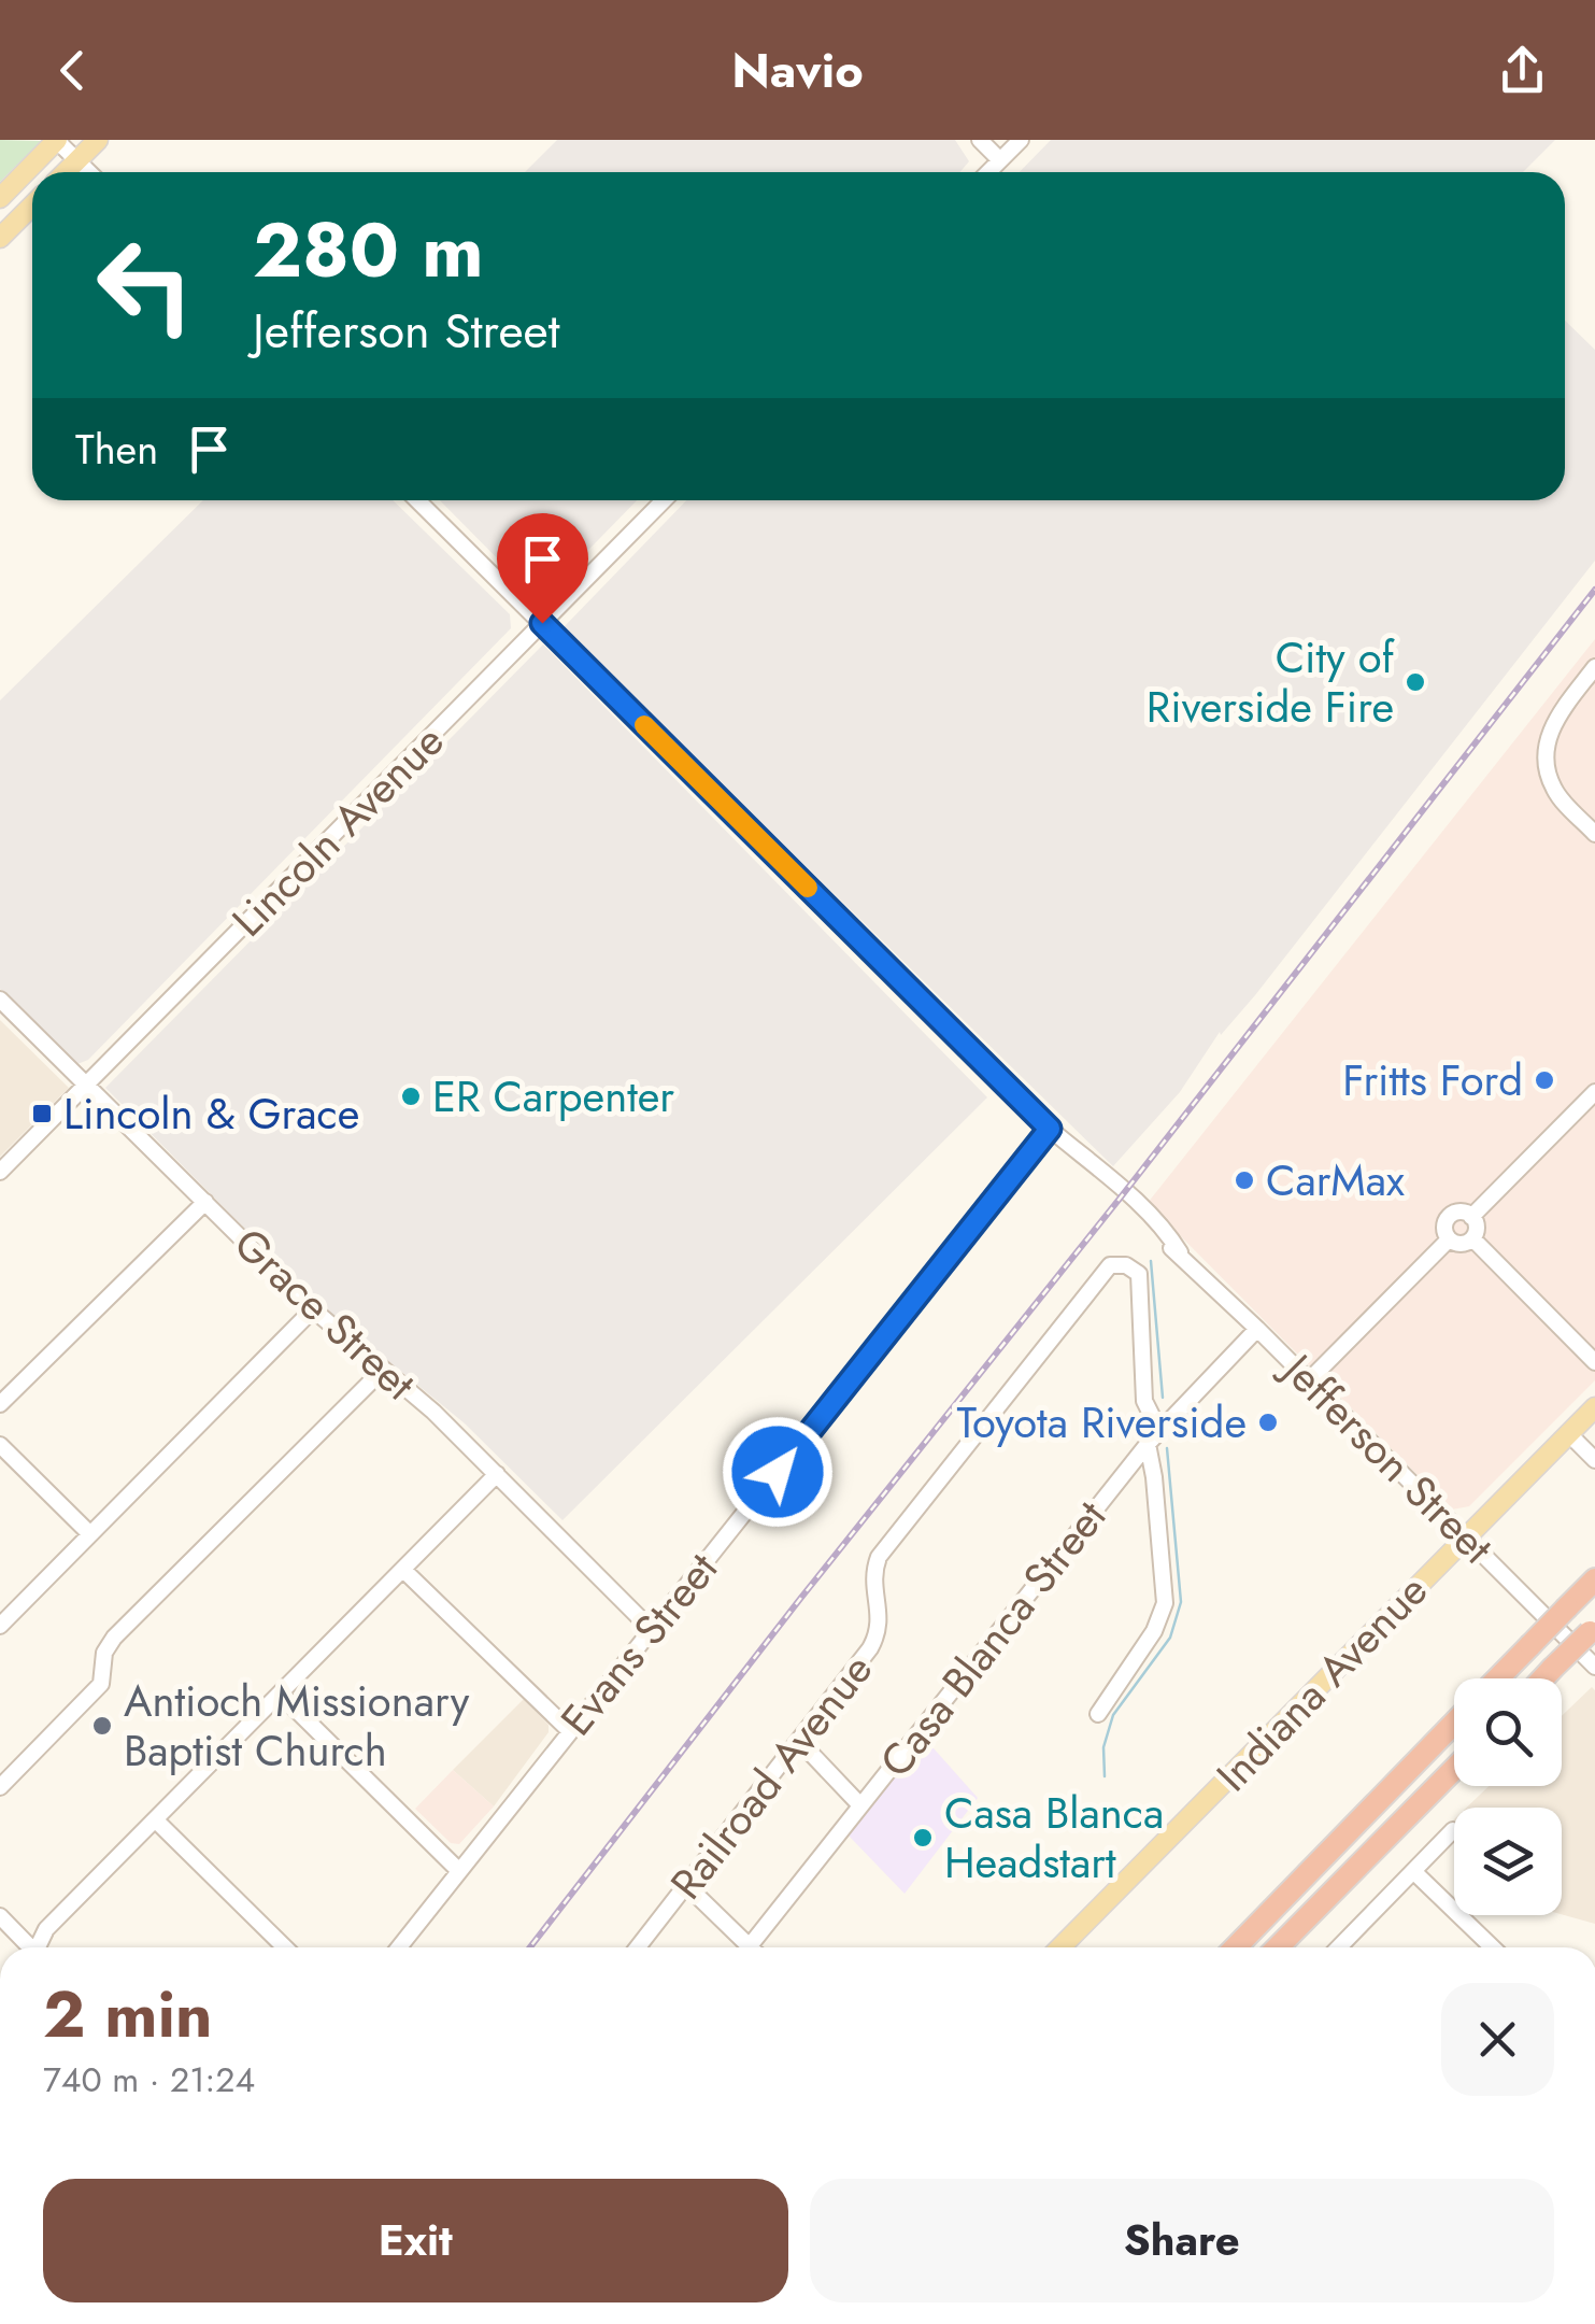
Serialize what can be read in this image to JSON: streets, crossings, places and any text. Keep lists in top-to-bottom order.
{
  "streets": {
    "main road": ["Indiana Avenue"],
    "street": [
      "Lincoln Avenue",
      "Grace Street",
      "Jefferson Street",
      "Casa Blanca Street",
      "Evans Street",
      "Railroad Avenue"
    ]
  },
  "crossings": [
    ["Lincoln Avenue", "Grace Street"],
    ["Lincoln Avenue", "Jefferson Street"],
    ["Grace Street", "Evans Street"],
    ["Jefferson Street", "Casa Blanca Street"],
    ["Jefferson Street", "Evans Street"],
    ["Jefferson Street", "Indiana Avenue"],
    ["Casa Blanca Street", "Railroad Avenue"]
  ],
  "places": {
    "other": [
      "City of Riverside Fire",
      "Fritts Ford",
      "ER Carpenter",
      "CarMax",
      "Toyota Riverside",
      "Antioch Missionary Baptist Church",
      "Casa Blanca Headstart"
    ],
    "transit": ["Lincoln & Grace"]
  },
  "page": {
    "header": "Navio",
    "turn": ["280 m", "Jefferson Street"],
    "then": "Then",
    "heading": ["2 min", "740 m · 21:24"],
    "buttons": ["Exit", "Share"]
  }
}
